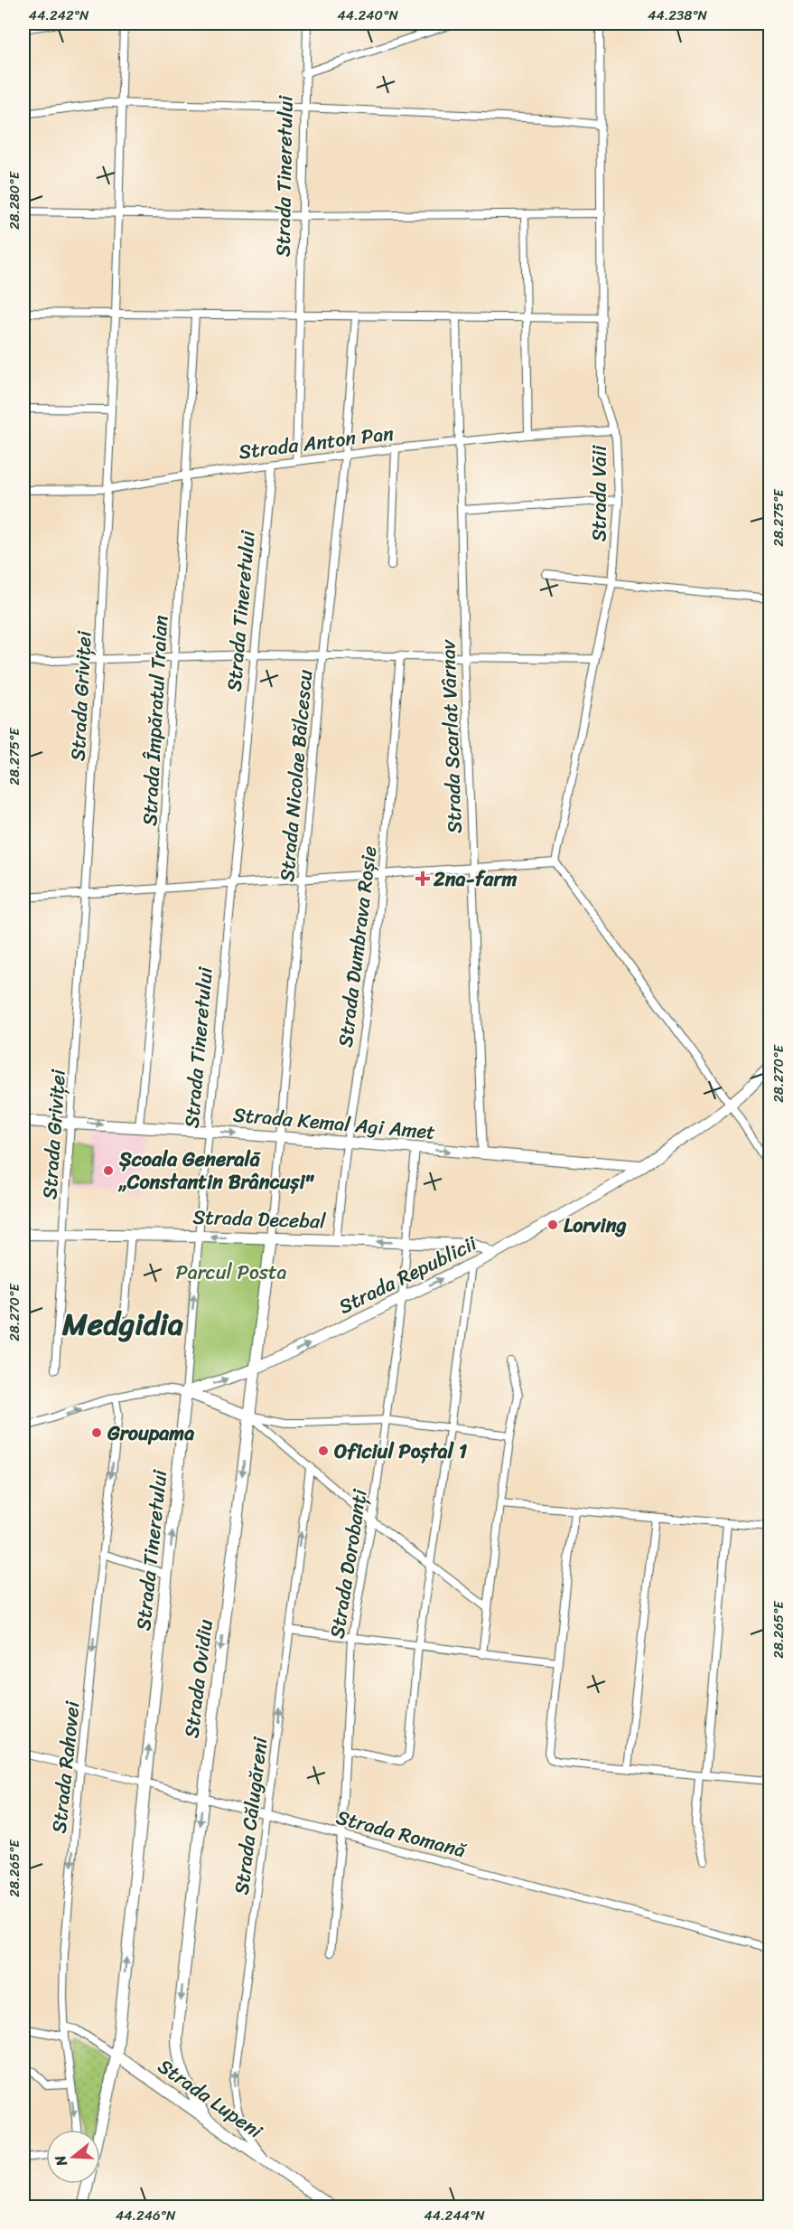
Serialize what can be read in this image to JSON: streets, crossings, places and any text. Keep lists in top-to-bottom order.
{
  "streets": {
    "main road": [
      "Strada Tineretului",
      "Strada Kemal Agi Amet",
      "Strada Decebal",
      "Strada Republicii",
      "Strada Ovidiu",
      "Strada Lupeni"
    ],
    "street": [
      "Strada Anton Pan",
      "Strada Văii",
      "Strada Griviței",
      "Strada Împăratul Traian",
      "Strada Scarlat Vârnav",
      "Strada Nicolae Bălcescu",
      "Strada Dumbrava Roșie",
      "Strada Dorobanți",
      "Strada Rahovei",
      "Strada Călugăreni",
      "Strada Romană"
    ]
  },
  "crossings": [
    ["Strada Tineretului", "Strada Anton Pan"],
    ["Strada Tineretului", "Strada Kemal Agi Amet"],
    ["Strada Tineretului", "Strada Decebal"],
    ["Strada Tineretului", "Strada Republicii"],
    ["Strada Tineretului", "Strada Romană"],
    ["Strada Tineretului", "Strada Lupeni"],
    ["Strada Anton Pan", "Strada Văii"],
    ["Strada Anton Pan", "Strada Griviței"],
    ["Strada Anton Pan", "Strada Împăratul Traian"],
    ["Strada Anton Pan", "Strada Scarlat Vârnav"],
    ["Strada Anton Pan", "Strada Nicolae Bălcescu"],
    ["Strada Griviței", "Strada Kemal Agi Amet"],
    ["Strada Griviței", "Strada Decebal"],
    ["Strada Împăratul Traian", "Strada Kemal Agi Amet"],
    ["Strada Scarlat Vârnav", "Strada Kemal Agi Amet"],
    ["Strada Nicolae Bălcescu", "Strada Kemal Agi Amet"],
    ["Strada Nicolae Bălcescu", "Strada Decebal"],
    ["Strada Nicolae Bălcescu", "Strada Ovidiu"],
    ["Strada Dumbrava Roșie", "Strada Kemal Agi Amet"],
    ["Strada Dumbrava Roșie", "Strada Decebal"],
    ["Strada Kemal Agi Amet", "Strada Republicii"],
    ["Strada Kemal Agi Amet", "Strada Dorobanți"],
    ["Strada Decebal", "Strada Republicii"],
    ["Strada Decebal", "Strada Dorobanți"],
    ["Strada Decebal", "Strada Ovidiu"],
    ["Strada Republicii", "Strada Dorobanți"],
    ["Strada Republicii", "Strada Ovidiu"],
    ["Strada Republicii", "Strada Rahovei"],
    ["Strada Dorobanți", "Strada Romană"],
    ["Strada Ovidiu", "Strada Romană"],
    ["Strada Ovidiu", "Strada Lupeni"],
    ["Strada Rahovei", "Strada Romană"],
    ["Strada Rahovei", "Strada Lupeni"],
    ["Strada Călugăreni", "Strada Romană"],
    ["Strada Călugăreni", "Strada Lupeni"]
  ],
  "one_way": [
    "Strada Tineretului",
    "Strada Republicii",
    "Strada Ovidiu",
    "Strada Rahovei",
    "Strada Călugăreni"
  ],
  "districts": ["Medgidia"],
  "parks": ["Parcul Posta"],
  "places": {
    "health": ["2na-farm"],
    "other": [
      "Școala Generală „Constantin Brâncuși\"",
      "Lorving",
      "Groupama",
      "Oficiul Poștal 1"
    ]
  },
  "north": "left",
  "coordinates": [
    "44.242°N",
    "44.240°N",
    "44.238°N",
    "28.280°E",
    "28.275°E",
    "28.270°E",
    "28.265°E",
    "44.246°N",
    "44.244°N"
  ]
}
